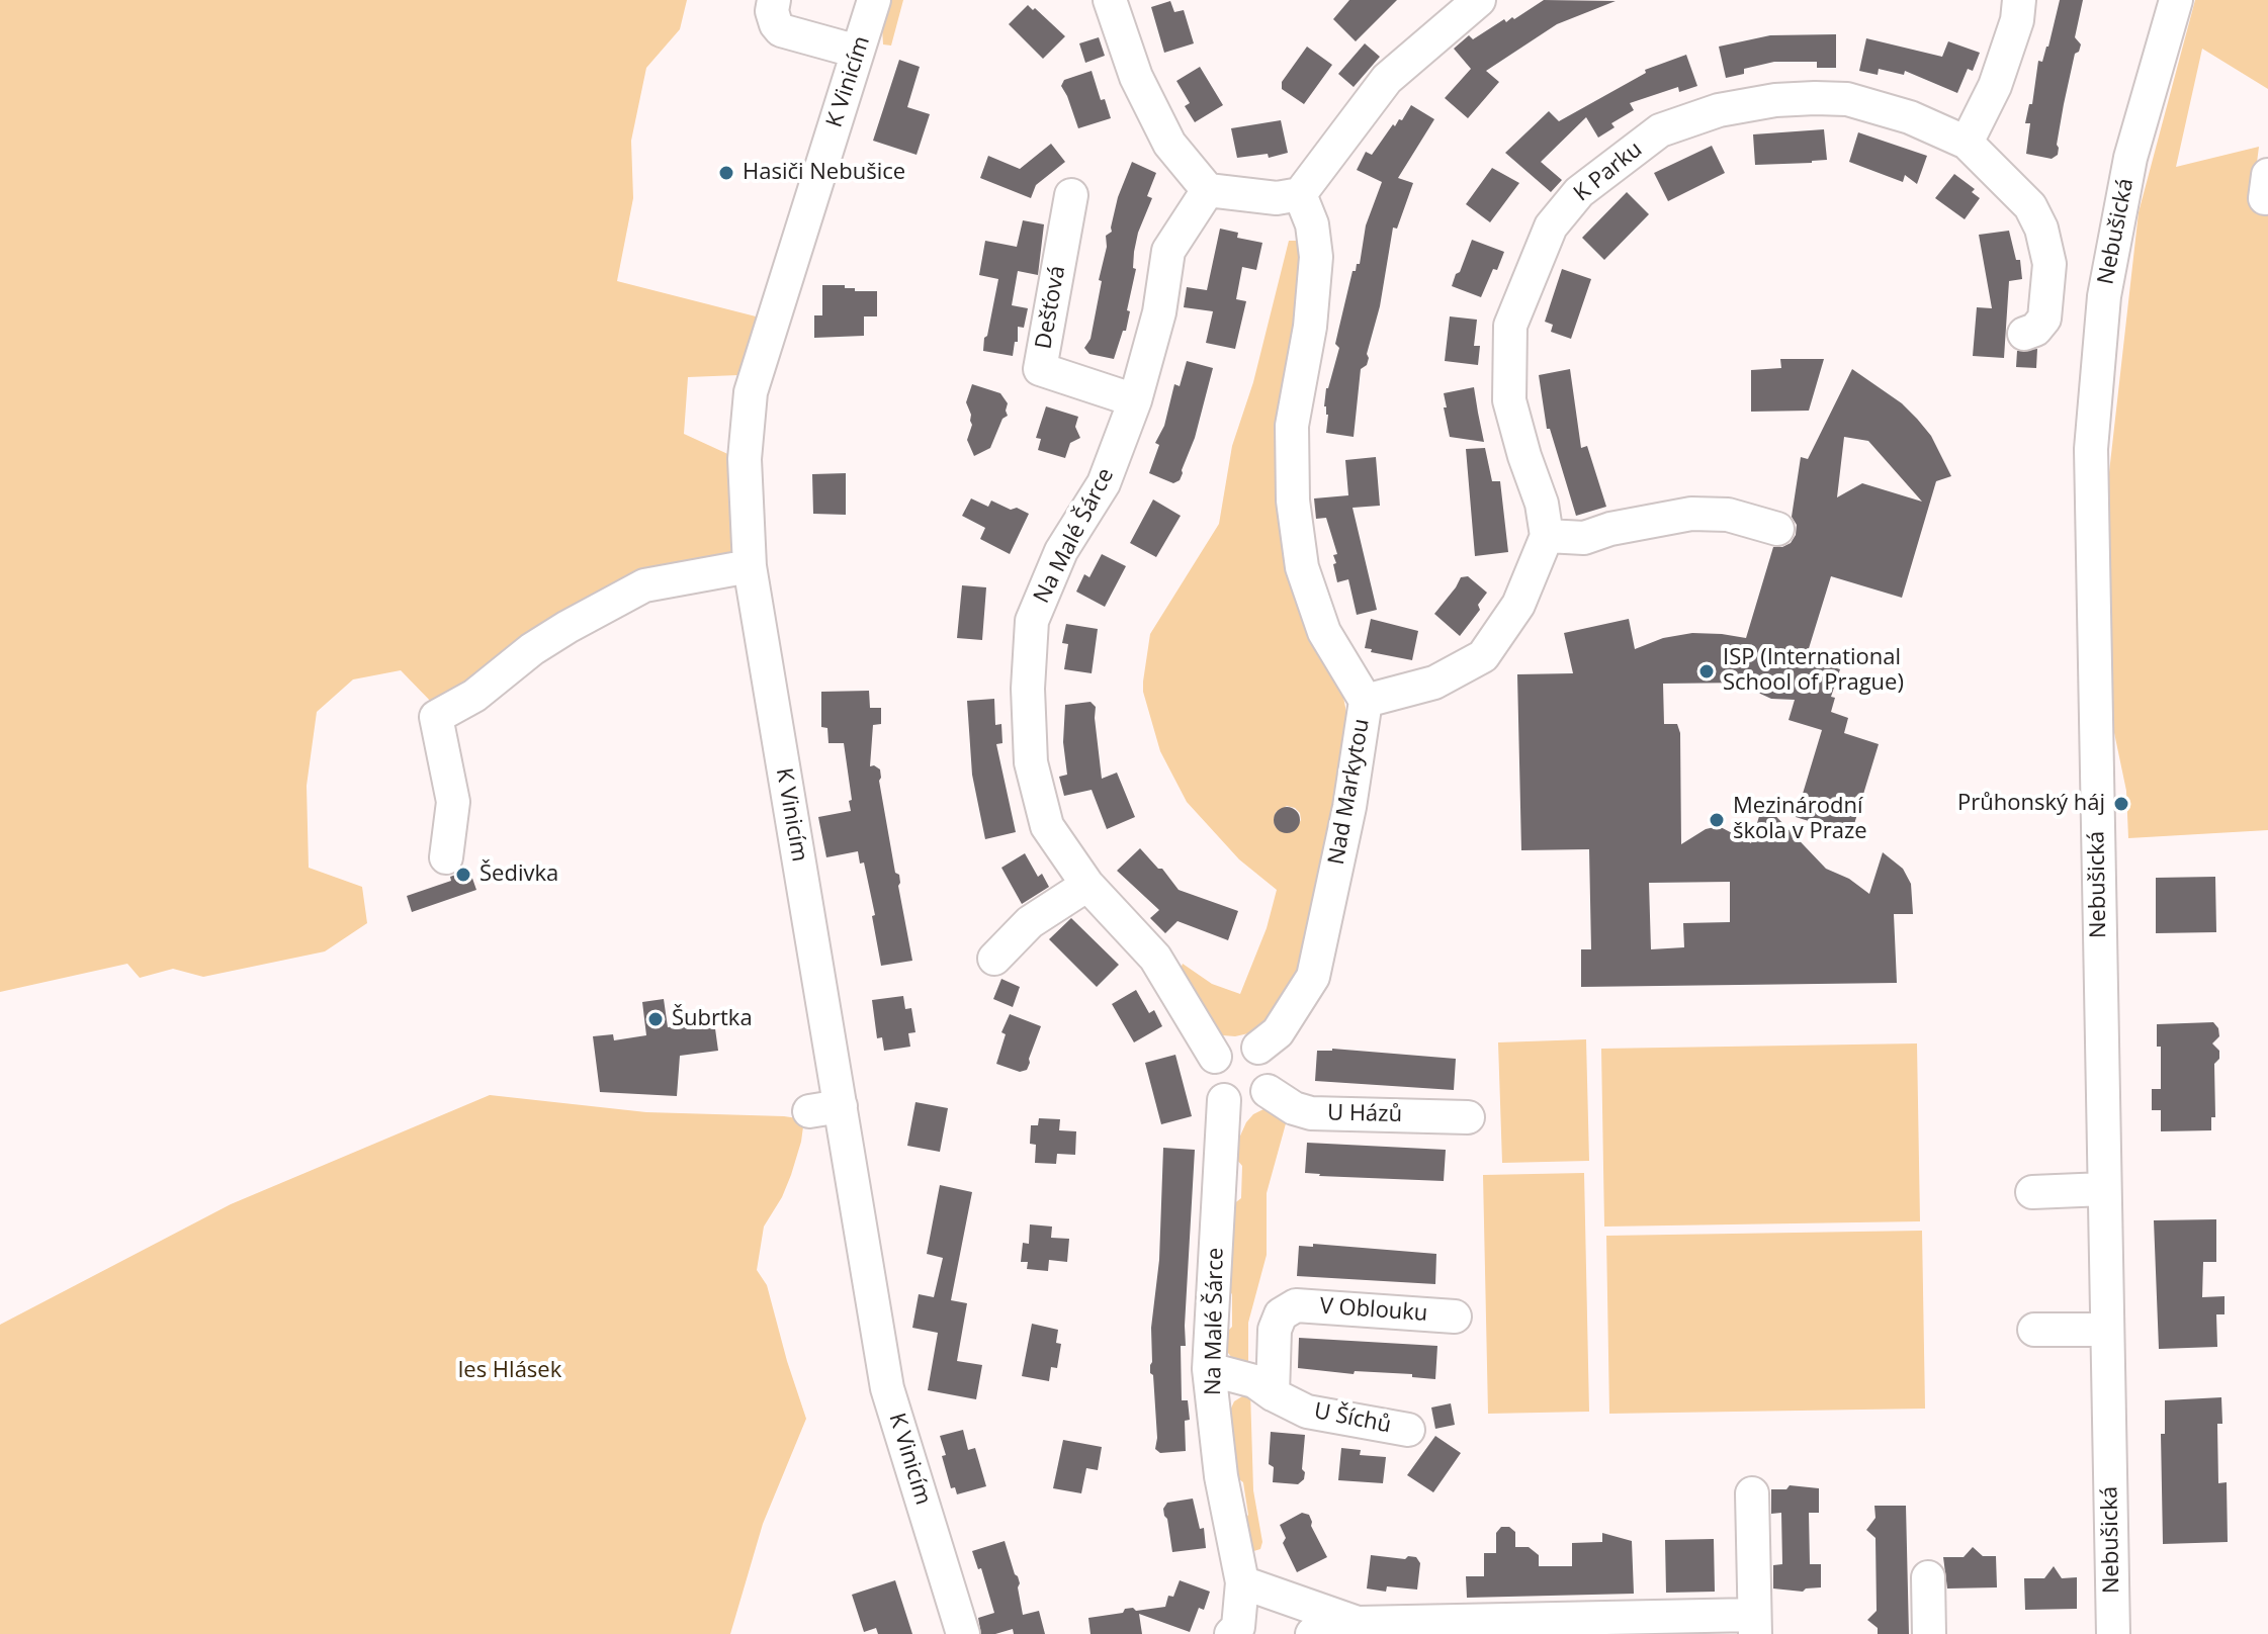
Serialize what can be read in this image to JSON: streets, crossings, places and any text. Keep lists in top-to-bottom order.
{
  "streets": {
    "street": [
      "K Vinicím",
      "K Parku",
      "Nebušická",
      "Dešťová",
      "Na Malé Šárce",
      "Nad Markytou",
      "U Házů",
      "V Oblouku",
      "U Šíchů"
    ]
  },
  "crossings": [
    ["Dešťová", "Na Malé Šárce"],
    ["Na Malé Šárce", "Nad Markytou"],
    ["Na Malé Šárce", "U Házů"],
    ["Na Malé Šárce", "U Šíchů"],
    ["Nad Markytou", "U Házů"],
    ["V Oblouku", "U Šíchů"]
  ],
  "parks": ["les Hlásek"],
  "places": [
    "Hasiči Nebušice",
    "ISP (International School of Prague)",
    "Průhonský háj",
    "Mezinárodní škola v Praze",
    "Šedivka",
    "Šubrtka"
  ]
}
